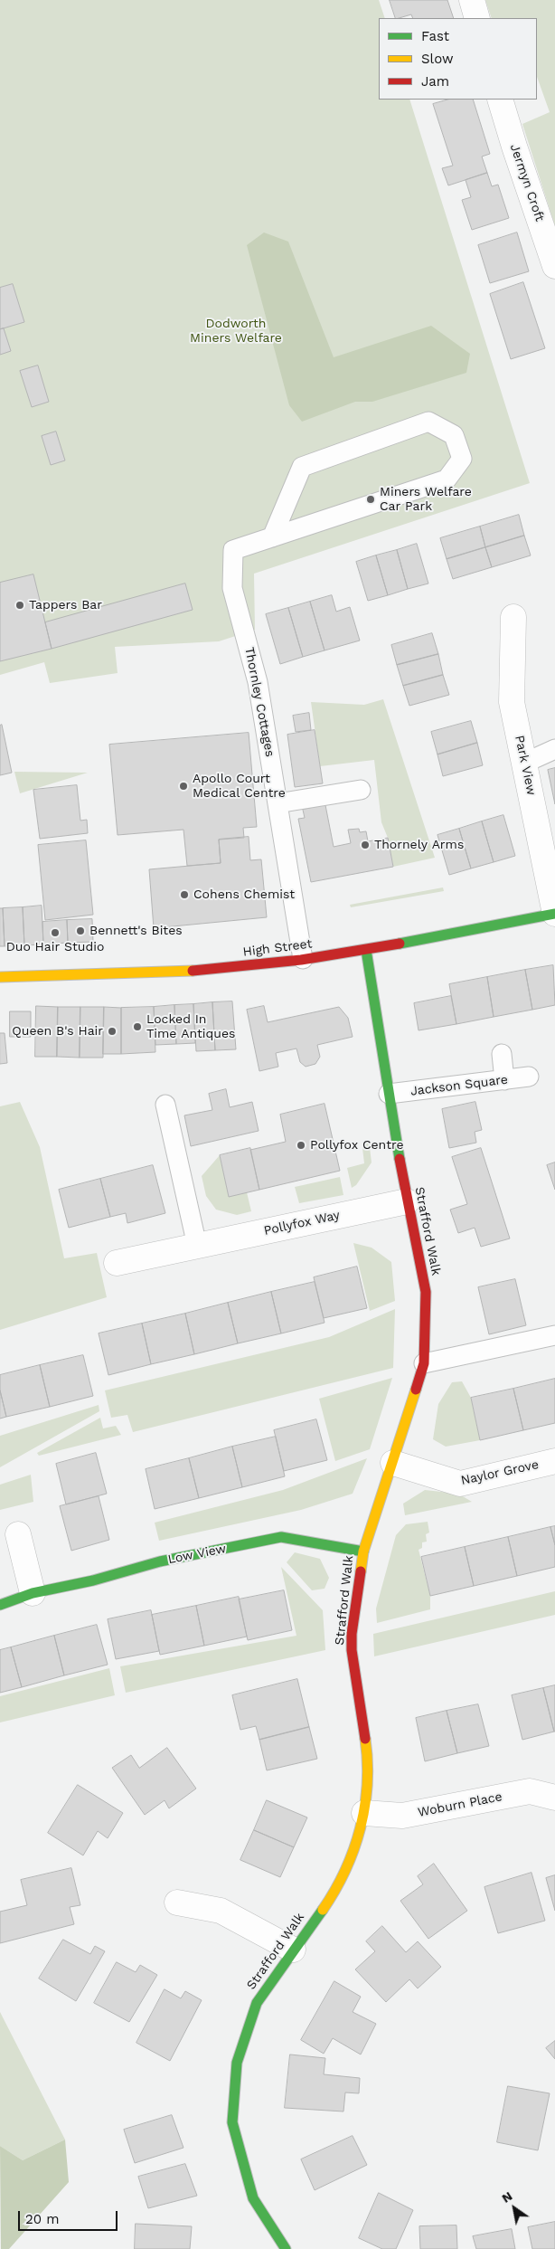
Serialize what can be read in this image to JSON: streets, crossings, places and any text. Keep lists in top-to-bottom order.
{
  "streets": {
    "street": [
      "Jermyn Croft",
      "Park View",
      "High Street",
      "Pollyfox Way",
      "Strafford Walk",
      "Naylor Grove",
      "Low View",
      "Woburn Place"
    ],
    "lane": ["Thornley Cottages", "Jackson Square"]
  },
  "crossings": [
    ["Thornley Cottages", "High Street"],
    ["Park View", "High Street"],
    ["High Street", "Strafford Walk"],
    ["Jackson Square", "Strafford Walk"],
    ["Pollyfox Way", "Strafford Walk"],
    ["Strafford Walk", "Naylor Grove"],
    ["Strafford Walk", "Low View"],
    ["Strafford Walk", "Woburn Place"]
  ],
  "parks": ["Dodworth Miners Welfare"],
  "places": [
    "Miners Welfare Car Park",
    "Tappers Bar",
    "Apollo Court Medical Centre",
    "Thornely Arms",
    "Cohens Chemist",
    "Bennett's Bites",
    "Duo Hair Studio",
    "Locked In Time Antiques",
    "Queen B's Hair",
    "Pollyfox Centre"
  ],
  "legend": ["Fast", "Slow", "Jam"],
  "scale_bar": "20 m",
  "north": "top left"
}
